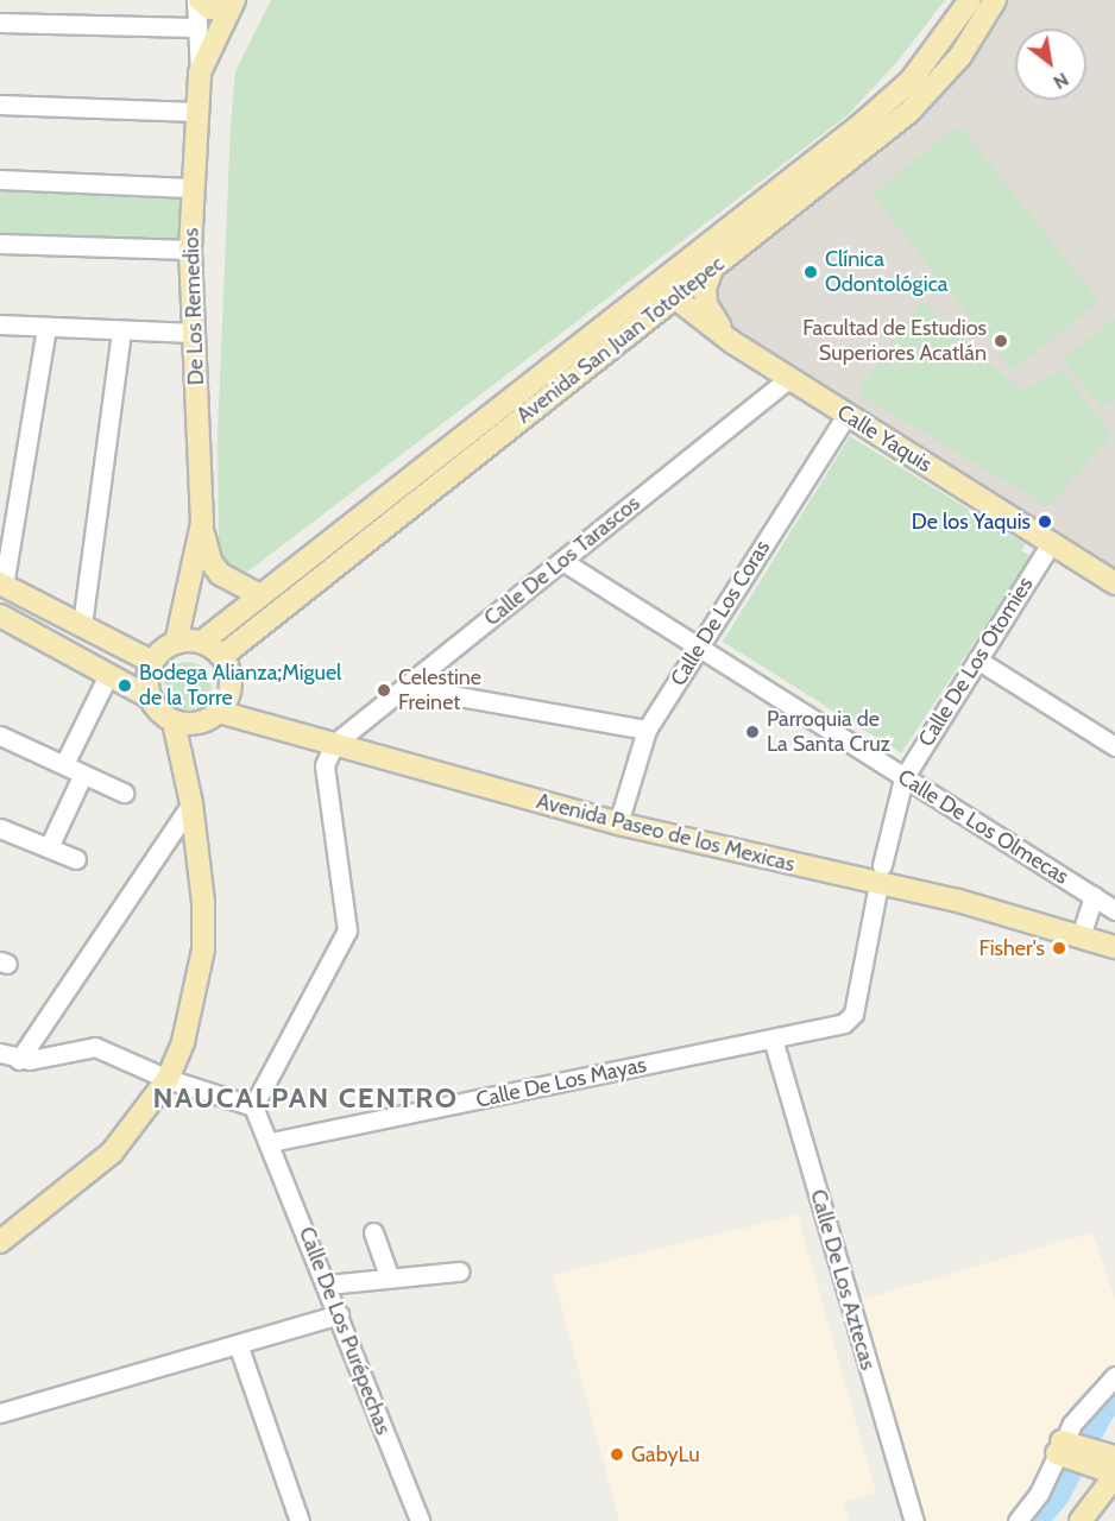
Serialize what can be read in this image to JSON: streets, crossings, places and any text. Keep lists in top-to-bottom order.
{
  "streets": {
    "main road": [
      "De Los Remedios",
      "Avenida San Juan Totoltepec",
      "Calle Yaquis",
      "Avenida Paseo de los Mexicas"
    ],
    "street": [
      "Calle De Los Tarascos",
      "Calle De Los Coras",
      "Calle De Los Otomies",
      "Calle De Los Olmecas",
      "Calle De Los Mayas",
      "Calle De Los Aztecas",
      "Calle De Los Purépechas"
    ]
  },
  "crossings": [
    ["De Los Remedios", "Avenida San Juan Totoltepec"],
    ["De Los Remedios", "Avenida Paseo de los Mexicas"],
    ["Avenida San Juan Totoltepec", "Calle Yaquis"],
    ["Avenida San Juan Totoltepec", "Avenida Paseo de los Mexicas"],
    ["Calle Yaquis", "Calle De Los Tarascos"],
    ["Calle Yaquis", "Calle De Los Coras"],
    ["Calle Yaquis", "Calle De Los Otomies"],
    ["Calle De Los Tarascos", "Calle De Los Olmecas"],
    ["Calle De Los Tarascos", "Avenida Paseo de los Mexicas"],
    ["Calle De Los Coras", "Calle De Los Olmecas"],
    ["Calle De Los Coras", "Avenida Paseo de los Mexicas"],
    ["Calle De Los Otomies", "Calle De Los Olmecas"],
    ["Calle De Los Otomies", "Avenida Paseo de los Mexicas"],
    ["Calle De Los Otomies", "Calle De Los Mayas"],
    ["Calle De Los Mayas", "Calle De Los Aztecas"],
    ["Calle De Los Mayas", "Calle De Los Purépechas"]
  ],
  "districts": ["NAUCALPAN CENTRO"],
  "places": [
    "Clínica Odontológica",
    "Facultad de Estudios Superiores Acatlán",
    "De los Yaquis",
    "Bodega Alianza;Miguel de la Torre",
    "Celestine Freinet",
    "Parroquia de La Santa Cruz",
    "Fisher's",
    "GabyLu"
  ],
  "north": "bottom right"
}
